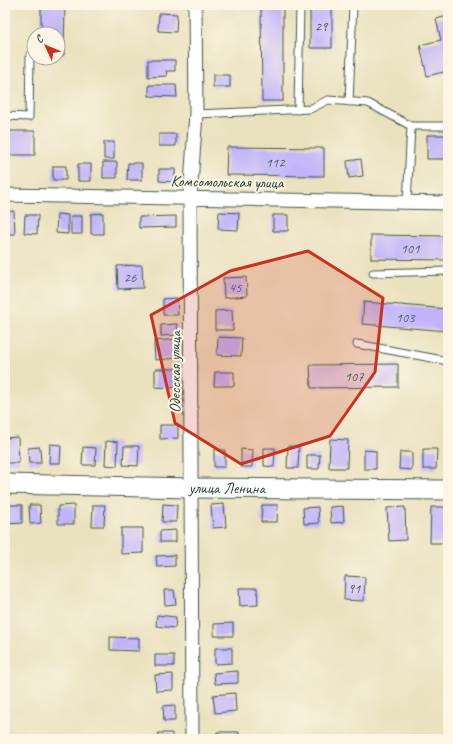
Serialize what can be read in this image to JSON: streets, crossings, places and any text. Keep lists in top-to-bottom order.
{
  "streets": {
    "street": ["Комсомольская улица", "Одесская улица", "улица Ленина"]
  },
  "crossings": [
    ["Комсомольская улица", "Одесская улица"],
    ["Одесская улица", "улица Ленина"]
  ],
  "house_numbers": [
    "29",
    "112",
    "101",
    "26",
    "45",
    "103",
    "107",
    "91"
  ],
  "north": "top left"
}
